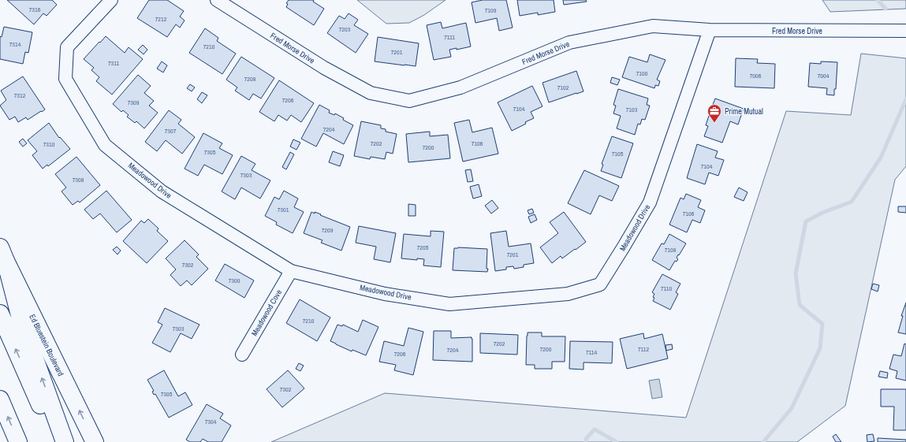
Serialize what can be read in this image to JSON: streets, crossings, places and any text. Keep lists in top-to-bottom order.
{
  "streets": {
    "main road": ["Ed Bluestein Boulevard"],
    "street": ["Fred Morse Drive", "Meadowood Drive", "Meadowood Cove"]
  },
  "crossings": [
    ["Fred Morse Drive", "Meadowood Drive"],
    ["Meadowood Drive", "Meadowood Cove"]
  ],
  "places": {
    "office": ["Prime Mutual"]
  },
  "house_numbers": [
    "7316",
    "7109",
    "7212",
    "7203",
    "7111",
    "7314",
    "7210",
    "7201",
    "7311",
    "7100",
    "7006",
    "7004",
    "7208",
    "7102",
    "7312",
    "7206",
    "7309",
    "7104",
    "7103",
    "7204",
    "7307",
    "7202",
    "7106",
    "7310",
    "7200",
    "7305",
    "7105",
    "7104",
    "7303",
    "7308",
    "7301",
    "7106",
    "7209",
    "7205",
    "7108",
    "7201",
    "7302",
    "7300",
    "7110",
    "7210",
    "7303",
    "7202",
    "7200",
    "7112",
    "7204",
    "7114",
    "7206",
    "7302",
    "7305",
    "7304"
  ]
}
